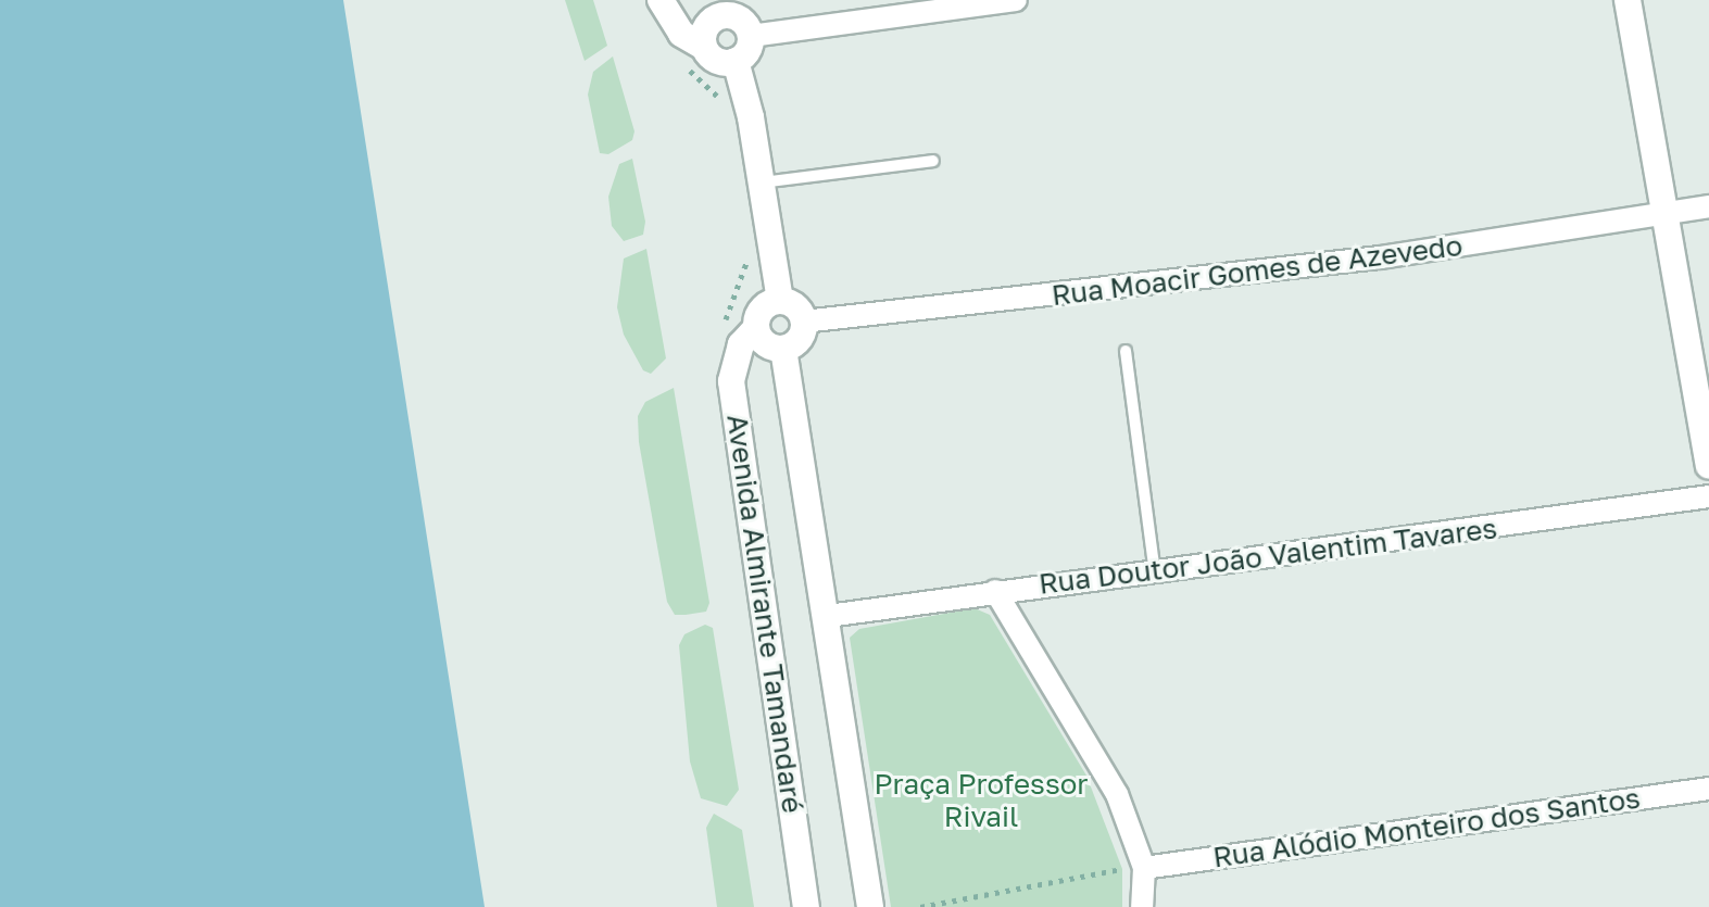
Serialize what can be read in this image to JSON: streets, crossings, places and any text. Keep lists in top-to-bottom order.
{
  "streets": {
    "street": [
      "Rua Moacir Gomes de Azevedo",
      "Rua Doutor João Valentim Tavares",
      "Avenida Almirante Tamandaré",
      "Rua Alódio Monteiro dos Santos"
    ]
  },
  "crossings": [
    ["Rua Moacir Gomes de Azevedo", "Avenida Almirante Tamandaré"],
    ["Rua Doutor João Valentim Tavares", "Avenida Almirante Tamandaré"]
  ],
  "parks": ["Praça Professor Rivail"]
}
